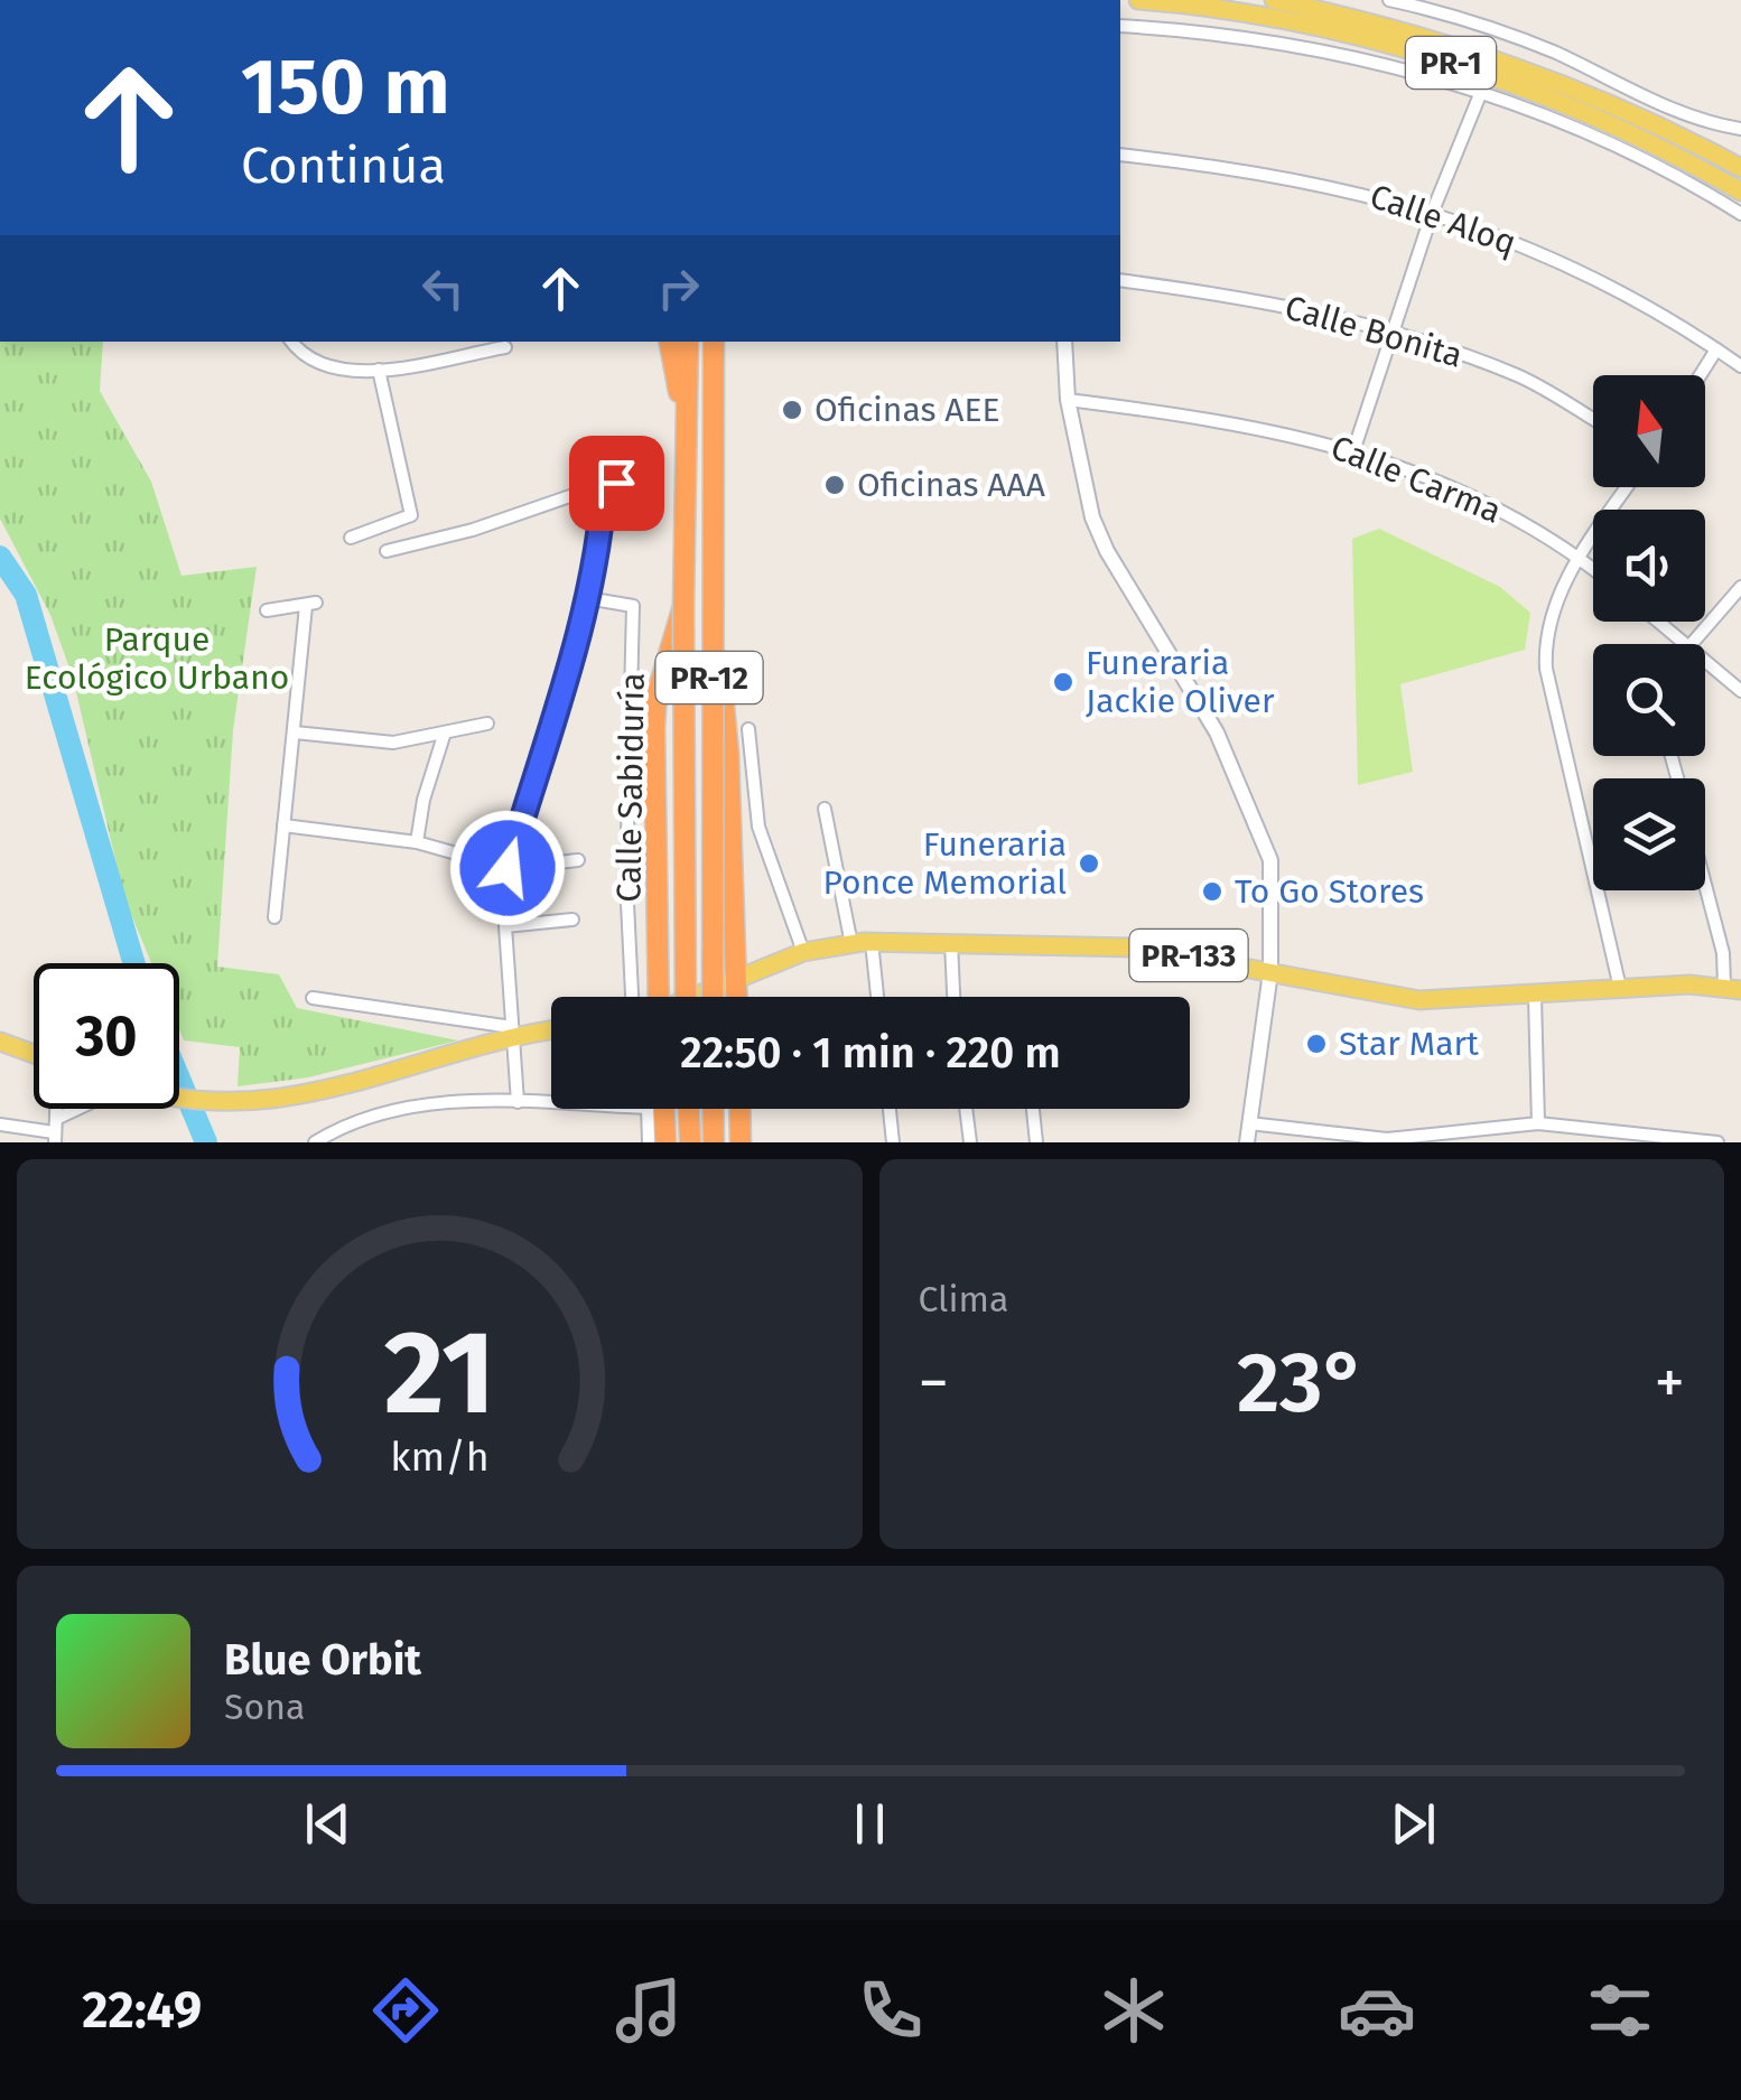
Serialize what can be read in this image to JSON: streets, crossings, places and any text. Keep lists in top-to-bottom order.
{
  "streets": {
    "highway": ["PR-12"],
    "main road": ["PR-1", "PR-133"],
    "street": [
      "Calle Aloq",
      "Calle Bonita",
      "Calle Carma",
      "Calle Sabiduría"
    ]
  },
  "parks": ["Parque Ecológico Urbano"],
  "places": [
    "Oficinas AEE",
    "Oficinas AAA",
    "Funeraria Jackie Oliver",
    "Funeraria Ponce Memorial",
    "To Go Stores",
    "Star Mart"
  ],
  "north": "top",
  "page": {
    "turn": ["150 m", "Continúa"],
    "limit": "30",
    "trip": "22:50 · 1 min · 220 m",
    "tile": "Clima",
    "heat": ["−", "23°", "+"],
    "song": ["Blue Orbit", "Sona"],
    "tabs": "22:49",
    "gauge": ["21", "km/h"]
  }
}
